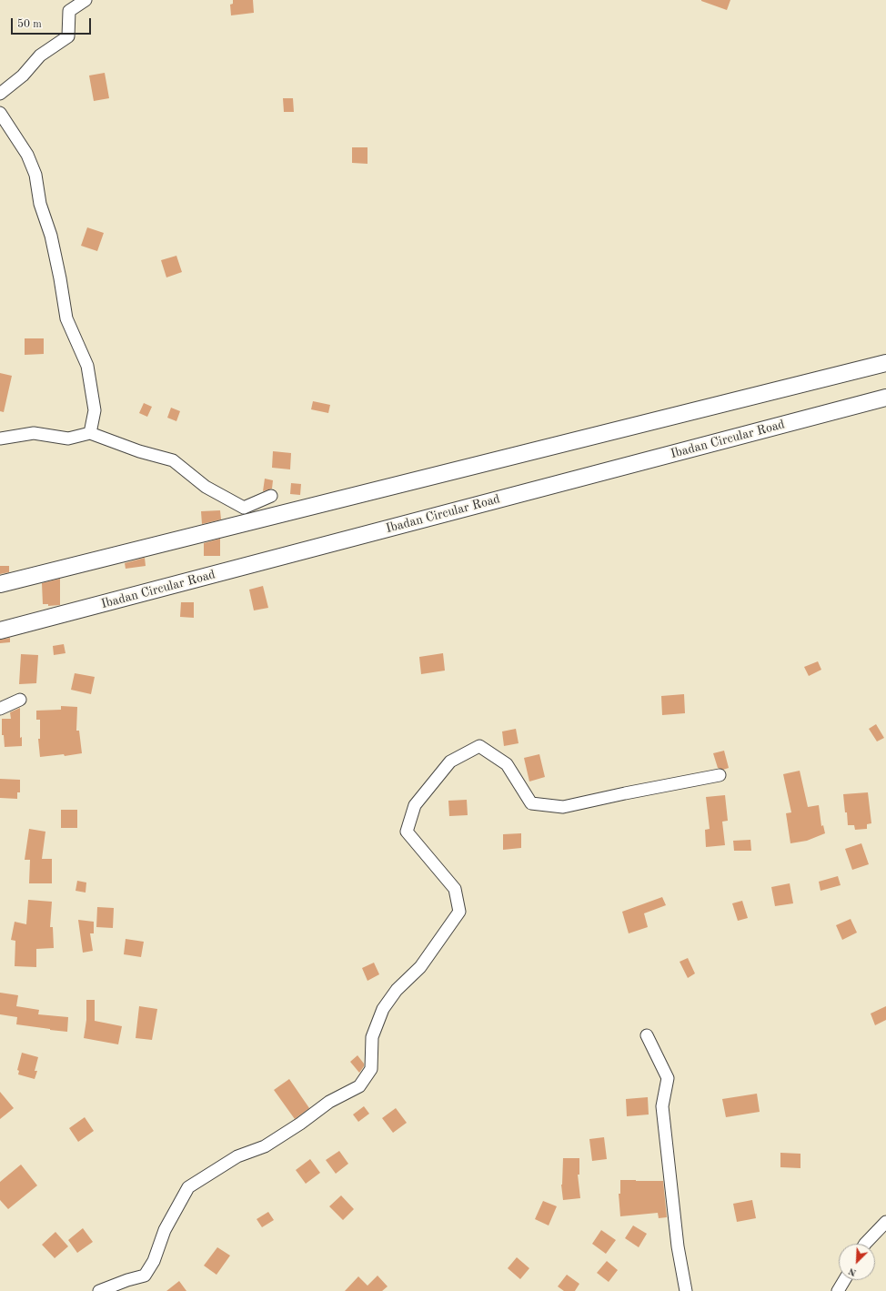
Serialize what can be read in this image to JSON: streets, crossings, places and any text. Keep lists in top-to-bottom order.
{
  "streets": {
    "highway": ["Ibadan Circular Road"]
  },
  "scale_bar": "50 m",
  "north": "bottom left"
}
